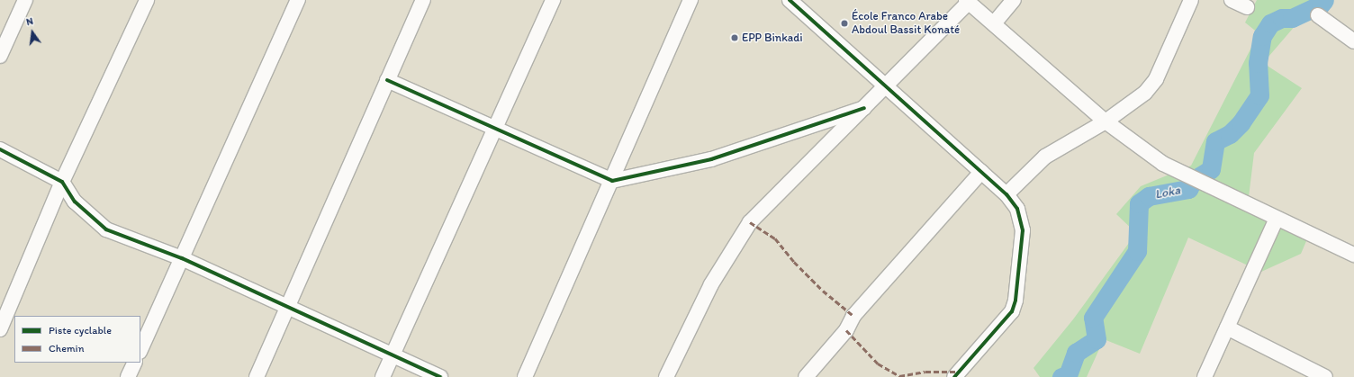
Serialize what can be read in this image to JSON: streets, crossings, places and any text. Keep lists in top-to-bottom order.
{
  "water": ["Loka"],
  "places": ["École Franco Arabe Abdoul Bassit Konaté", "EPP Binkadi"],
  "legend": ["Piste cyclable", "Chemin"],
  "north": "top"
}
